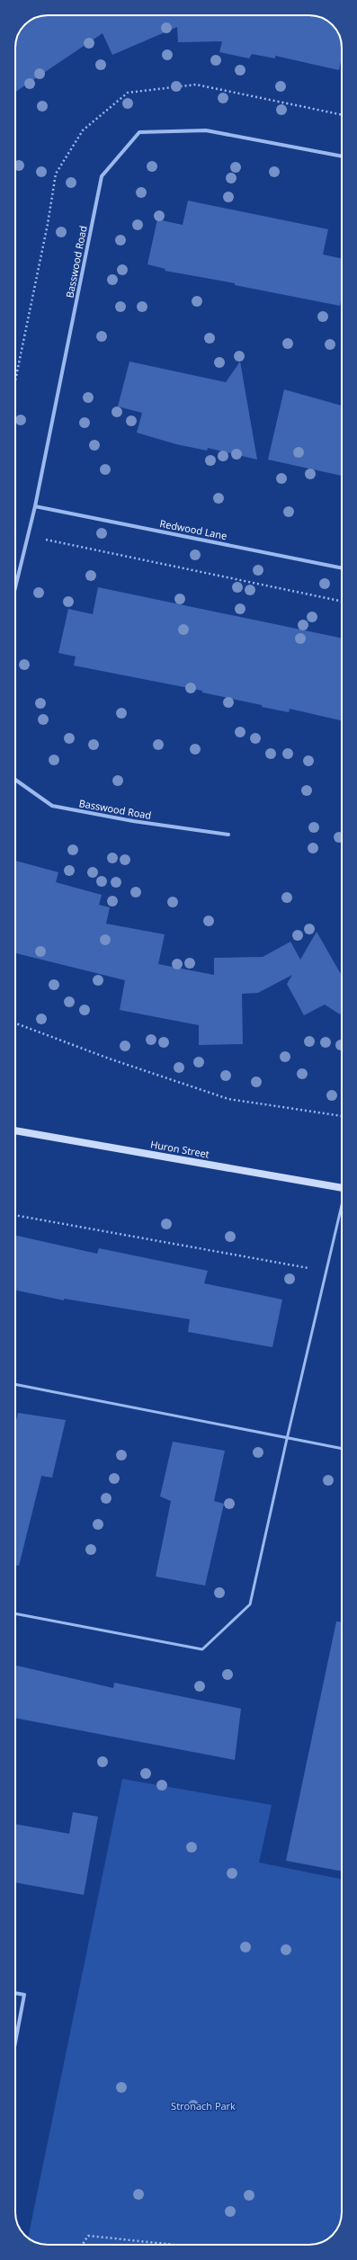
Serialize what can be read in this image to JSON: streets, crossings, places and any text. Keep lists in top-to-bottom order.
{
  "streets": {
    "main road": ["Huron Street"],
    "street": ["Basswood Road", "Redwood Lane"]
  },
  "crossings": [
    ["Basswood Road", "Redwood Lane"]
  ],
  "parks": ["Stronach Park"]
}
